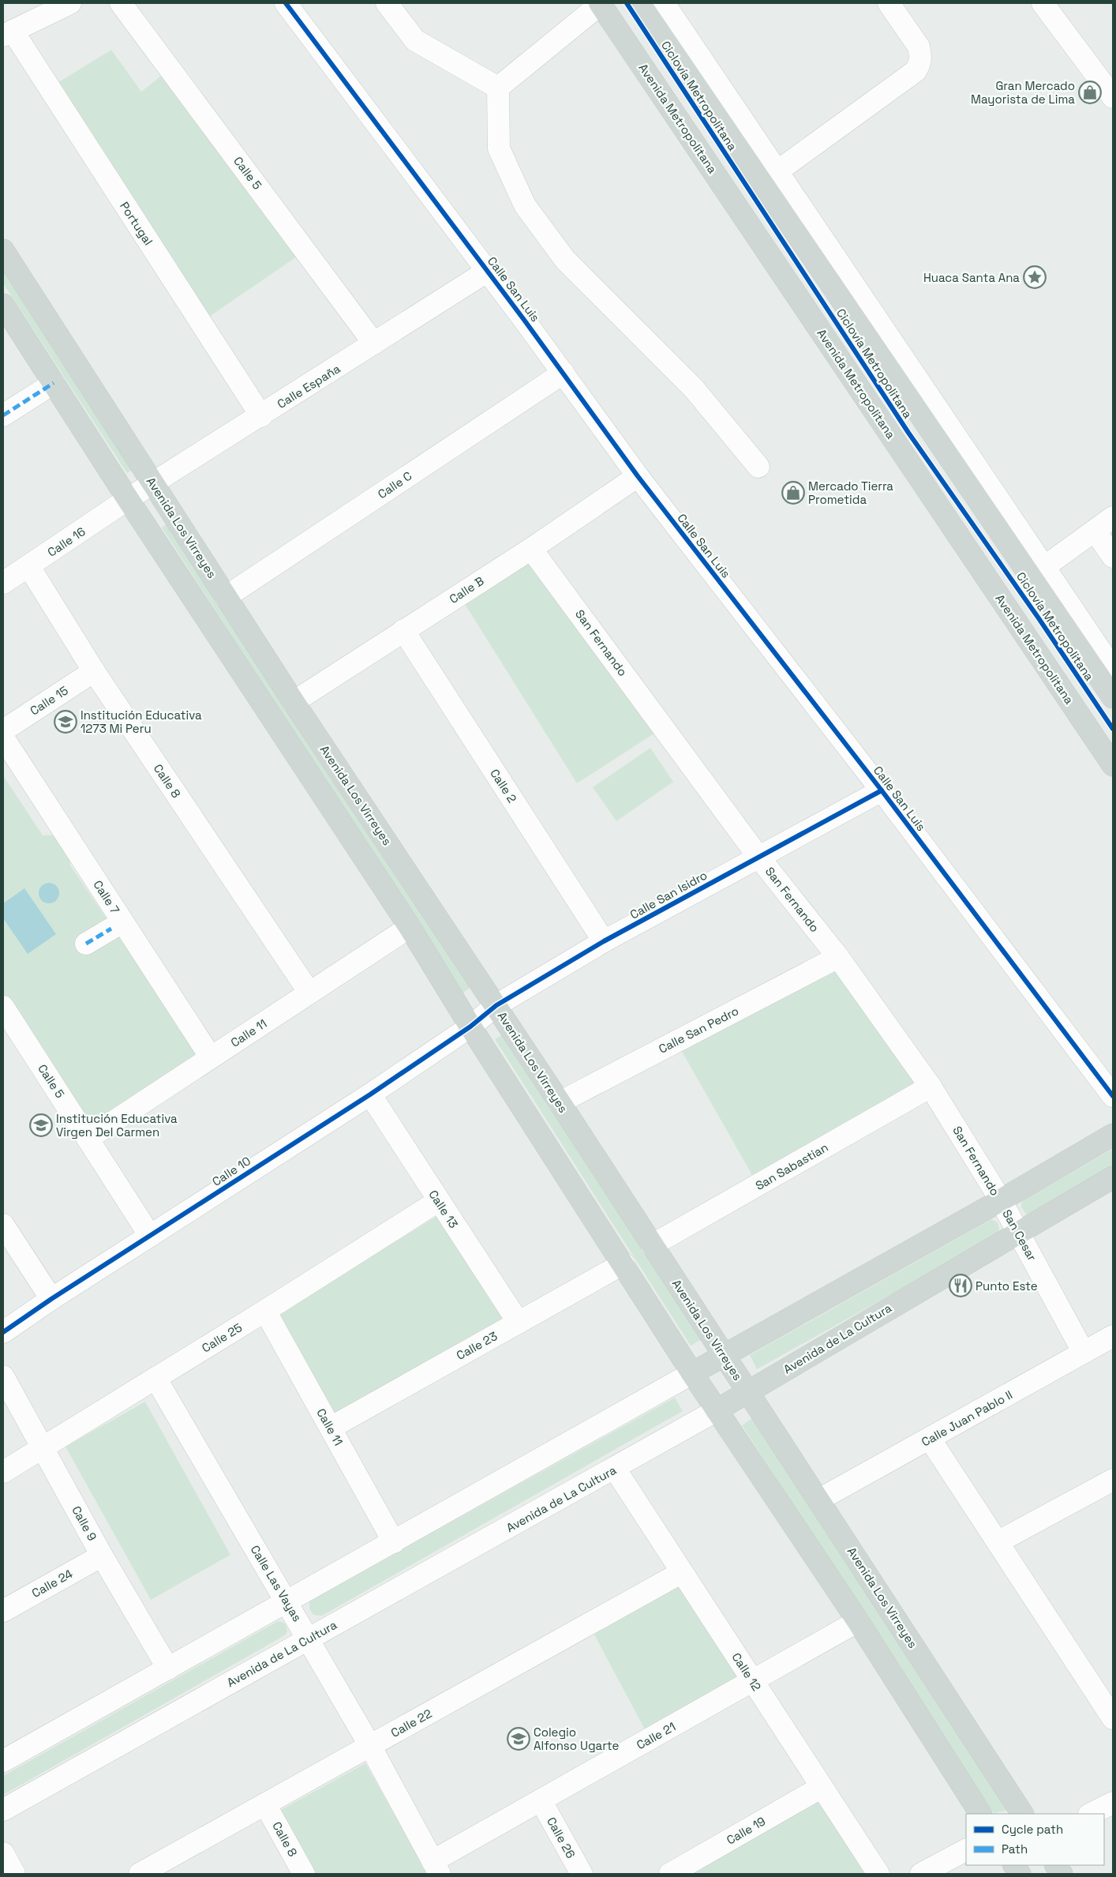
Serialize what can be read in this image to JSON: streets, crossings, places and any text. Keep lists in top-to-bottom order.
{
  "streets": {
    "main road": ["Avenida Metropolitana", "Avenida Los Virreyes", "Avenida de La Cultura"],
    "street": [
      "Calle 5",
      "Portugal",
      "Calle San Luis",
      "Calle España",
      "Calle C",
      "Calle 16",
      "Calle B",
      "San Fernando",
      "Calle 15",
      "Calle 8",
      "Calle 2",
      "Calle San Isidro",
      "Calle 7",
      "Calle San Pedro",
      "Calle 11",
      "San Sabastian",
      "Calle 10",
      "Calle 13",
      "San Cesar",
      "Calle 25",
      "Calle 23",
      "Calle Juan Pablo II",
      "Calle 9",
      "Calle 24",
      "Calle Las Vayas",
      "Calle 12",
      "Calle 22",
      "Calle 21",
      "Calle 19",
      "Calle 26"
    ],
    "cycle path": ["Ciclovía Metropolitana"]
  },
  "crossings": [
    ["Calle 5", "Calle España"],
    ["Calle 5", "Calle 11"],
    ["Calle 5", "Calle 10"],
    ["Portugal", "Calle España"],
    ["Calle San Luis", "Calle España"],
    ["Calle San Luis", "Calle C"],
    ["Calle San Luis", "Calle B"],
    ["Calle San Luis", "Calle San Isidro"],
    ["Calle España", "Avenida Los Virreyes"],
    ["Calle España", "Calle 16"],
    ["Calle C", "Avenida Los Virreyes"],
    ["Avenida Los Virreyes", "Calle B"],
    ["Avenida Los Virreyes", "Calle San Isidro"],
    ["Avenida Los Virreyes", "Calle San Pedro"],
    ["Avenida Los Virreyes", "San Sabastian"],
    ["Avenida Los Virreyes", "Avenida de La Cultura"],
    ["Avenida Los Virreyes", "Calle Juan Pablo II"],
    ["Calle 16", "Calle 8"],
    ["Calle B", "San Fernando"],
    ["Calle B", "Calle 2"],
    ["San Fernando", "Calle San Isidro"],
    ["San Fernando", "Calle San Pedro"],
    ["San Fernando", "San Sabastian"],
    ["San Fernando", "San Cesar"],
    ["Calle 15", "Calle 8"],
    ["Calle 8", "Calle 11"],
    ["Calle 8", "Calle 22"],
    ["Calle 2", "Calle San Isidro"],
    ["Calle San Isidro", "Calle 10"],
    ["Calle 7", "Calle 11"],
    ["Calle 11", "Calle 25"],
    ["Calle 11", "Calle 23"],
    ["Calle 10", "Calle 13"],
    ["Calle 13", "Calle 25"],
    ["Calle 13", "Calle 23"],
    ["San Cesar", "Avenida de La Cultura"],
    ["San Cesar", "Calle Juan Pablo II"],
    ["Calle 25", "Calle 9"],
    ["Calle 25", "Calle Las Vayas"],
    ["Avenida de La Cultura", "Calle Las Vayas"],
    ["Avenida de La Cultura", "Calle 12"],
    ["Calle 9", "Calle 24"],
    ["Calle Las Vayas", "Calle 22"],
    ["Calle Las Vayas", "Calle 21"],
    ["Calle 12", "Calle 22"],
    ["Calle 12", "Calle 21"],
    ["Calle 12", "Calle 19"],
    ["Calle 21", "Calle 26"]
  ],
  "places": {
    "shop": ["Gran Mercado Mayorista de Lima", "Mercado Tierra Prometida"],
    "place": ["Huaca Santa Ana"],
    "school or university": ["Institución Educativa 1273 Mi Peru", "Institución Educativa Virgen Del Carmen", "Colegio Alfonso Ugarte"],
    "restaurant": ["Punto Este"]
  },
  "legend": ["Cycle path", "Path"]
}
